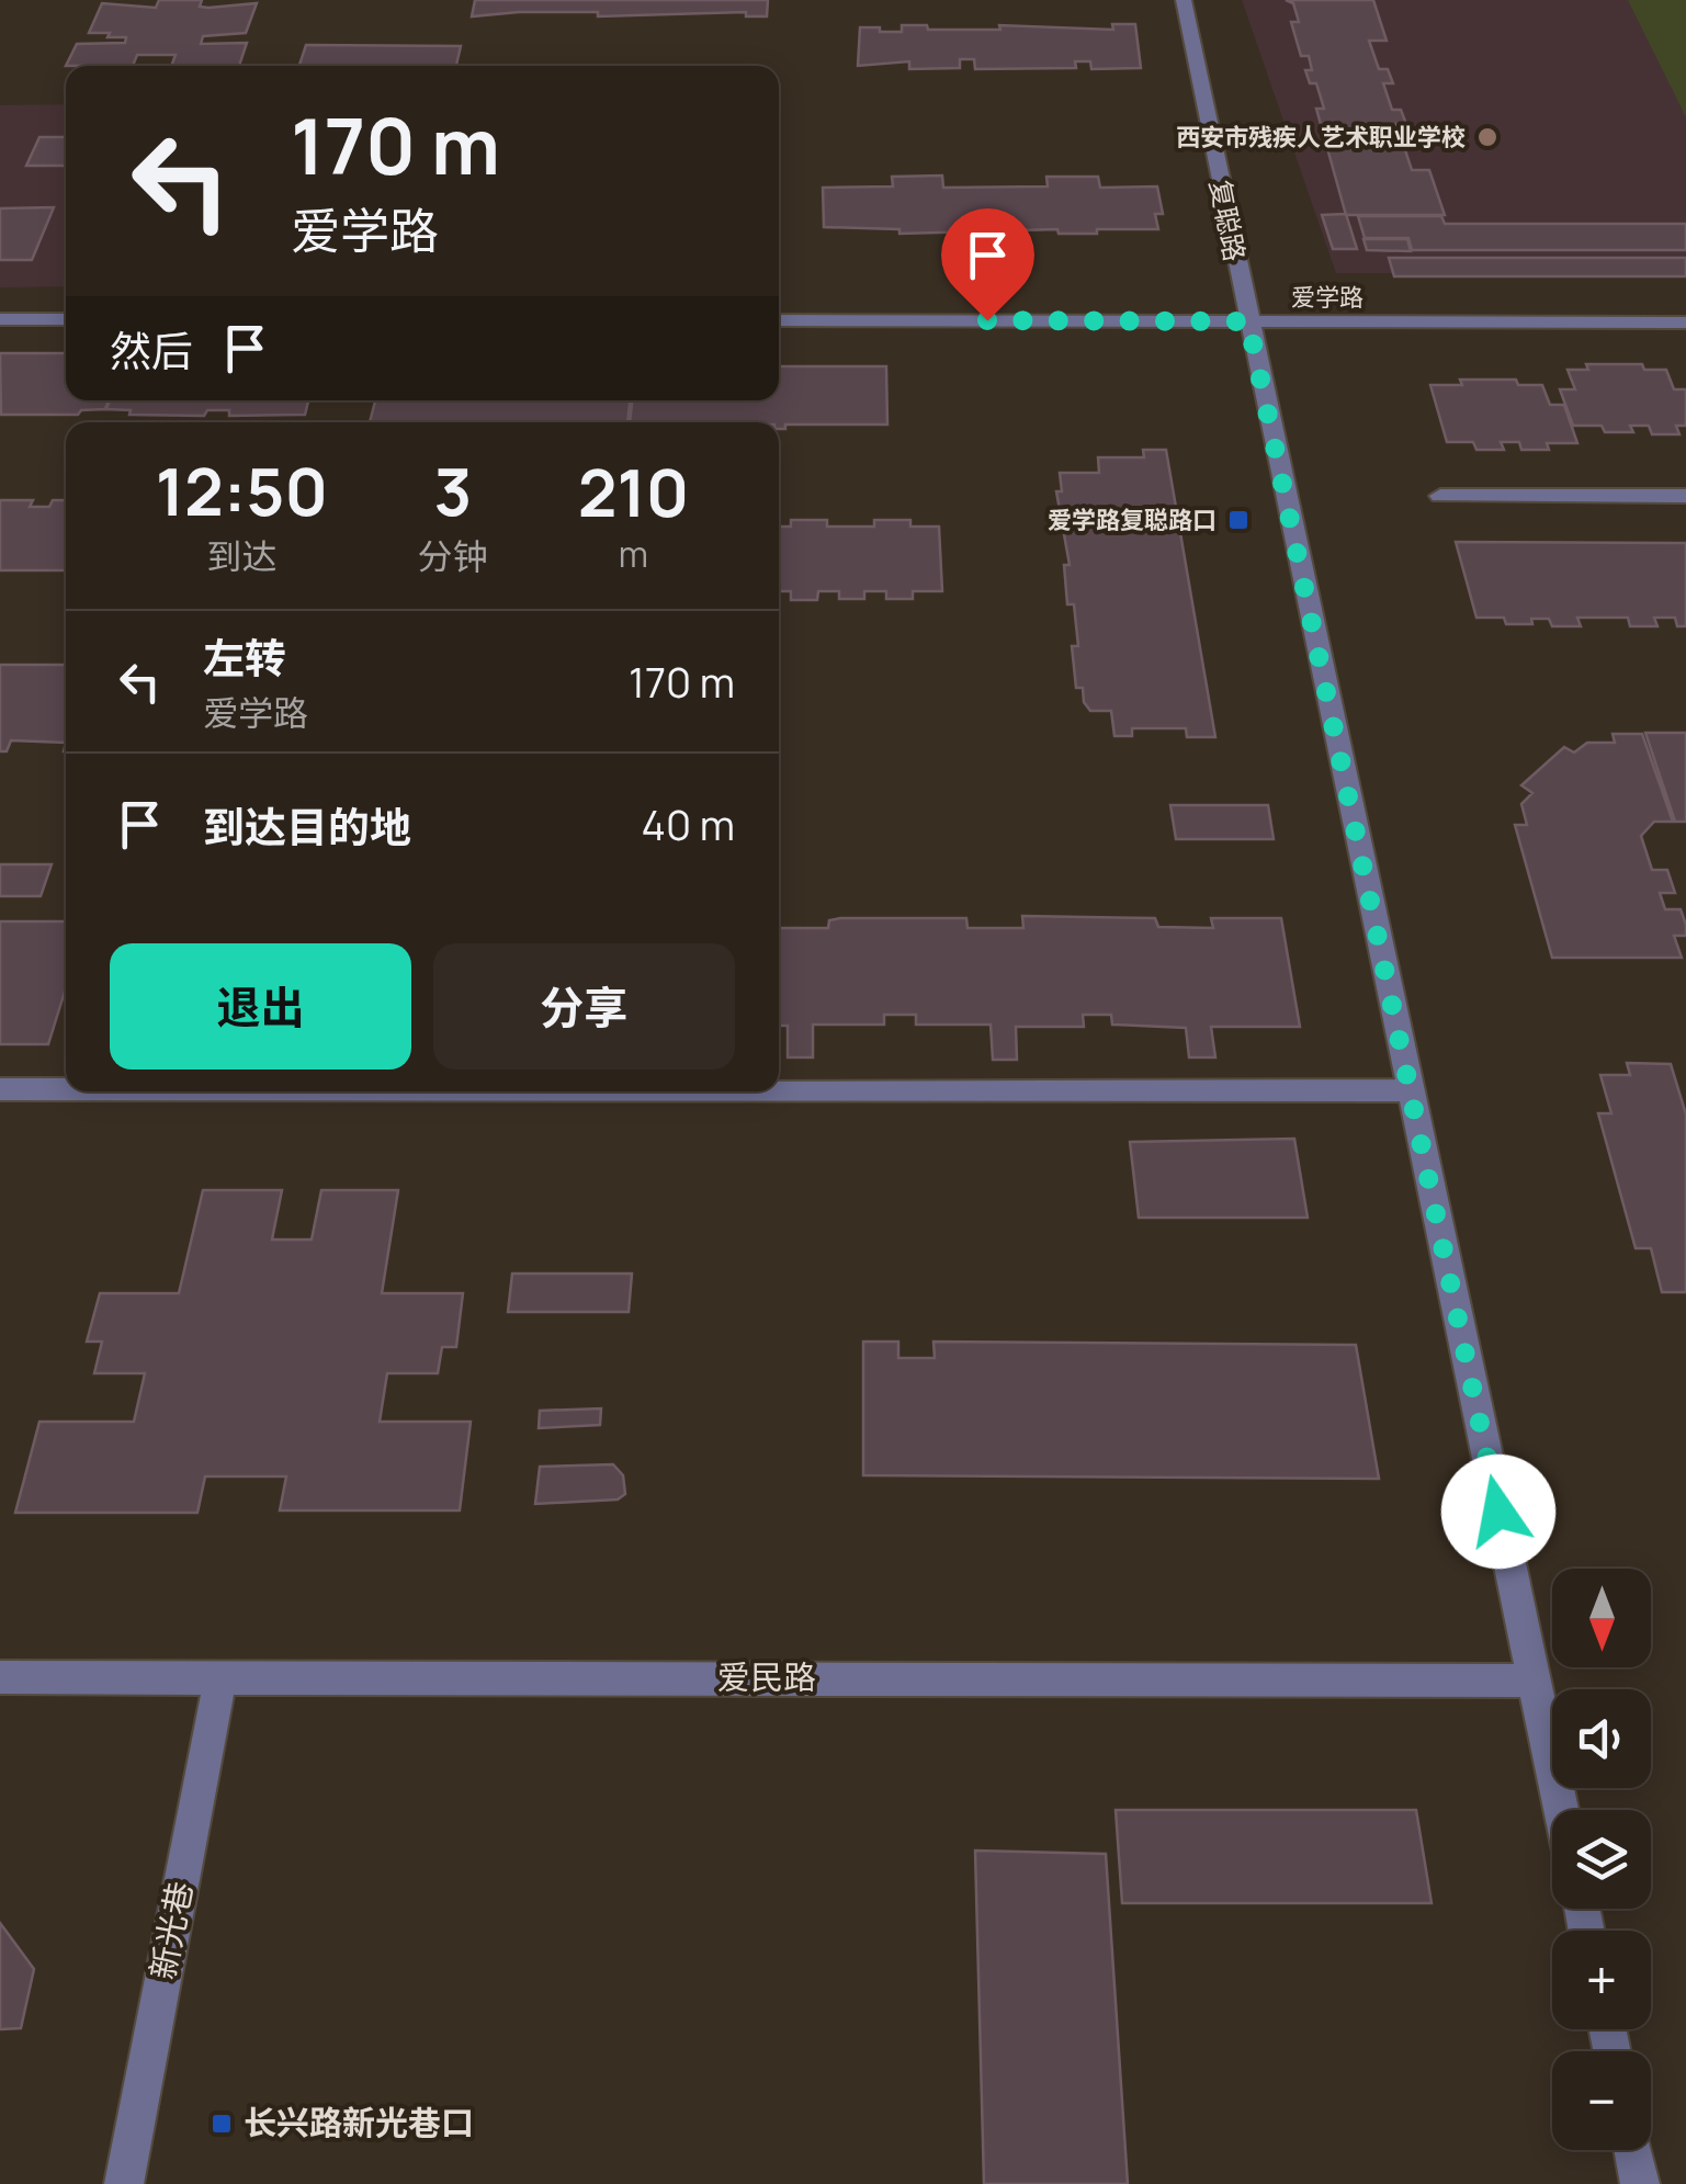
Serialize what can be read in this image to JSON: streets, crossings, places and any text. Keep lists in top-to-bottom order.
{
  "streets": {
    "street": [
      "复聪路",
      "爱学路",
      "爱民路",
      "新光巷"
    ]
  },
  "crossings": [
    ["复聪路", "爱学路"],
    ["复聪路", "爱民路"],
    ["爱民路", "新光巷"]
  ],
  "places": {
    "other": ["西安市残疾人艺术职业学校"],
    "transit": ["爱学路复聪路口", "长兴路新光巷口"]
  },
  "north": "bottom",
  "page": {
    "turn": ["170 m", "爱学路"],
    "then": "然后",
    "eta": [
      "12:50",
      "到达",
      "3",
      "分钟",
      "210",
      "m"
    ],
    "list": [
      {
        "name": "左转",
        "note": "爱学路",
        "value": "170 m"
      },
      {
        "name": "到达目的地",
        "value": "40 m"
      }
    ],
    "buttons": ["退出", "分享"],
    "map_buttons": ["+", "−"]
  }
}
